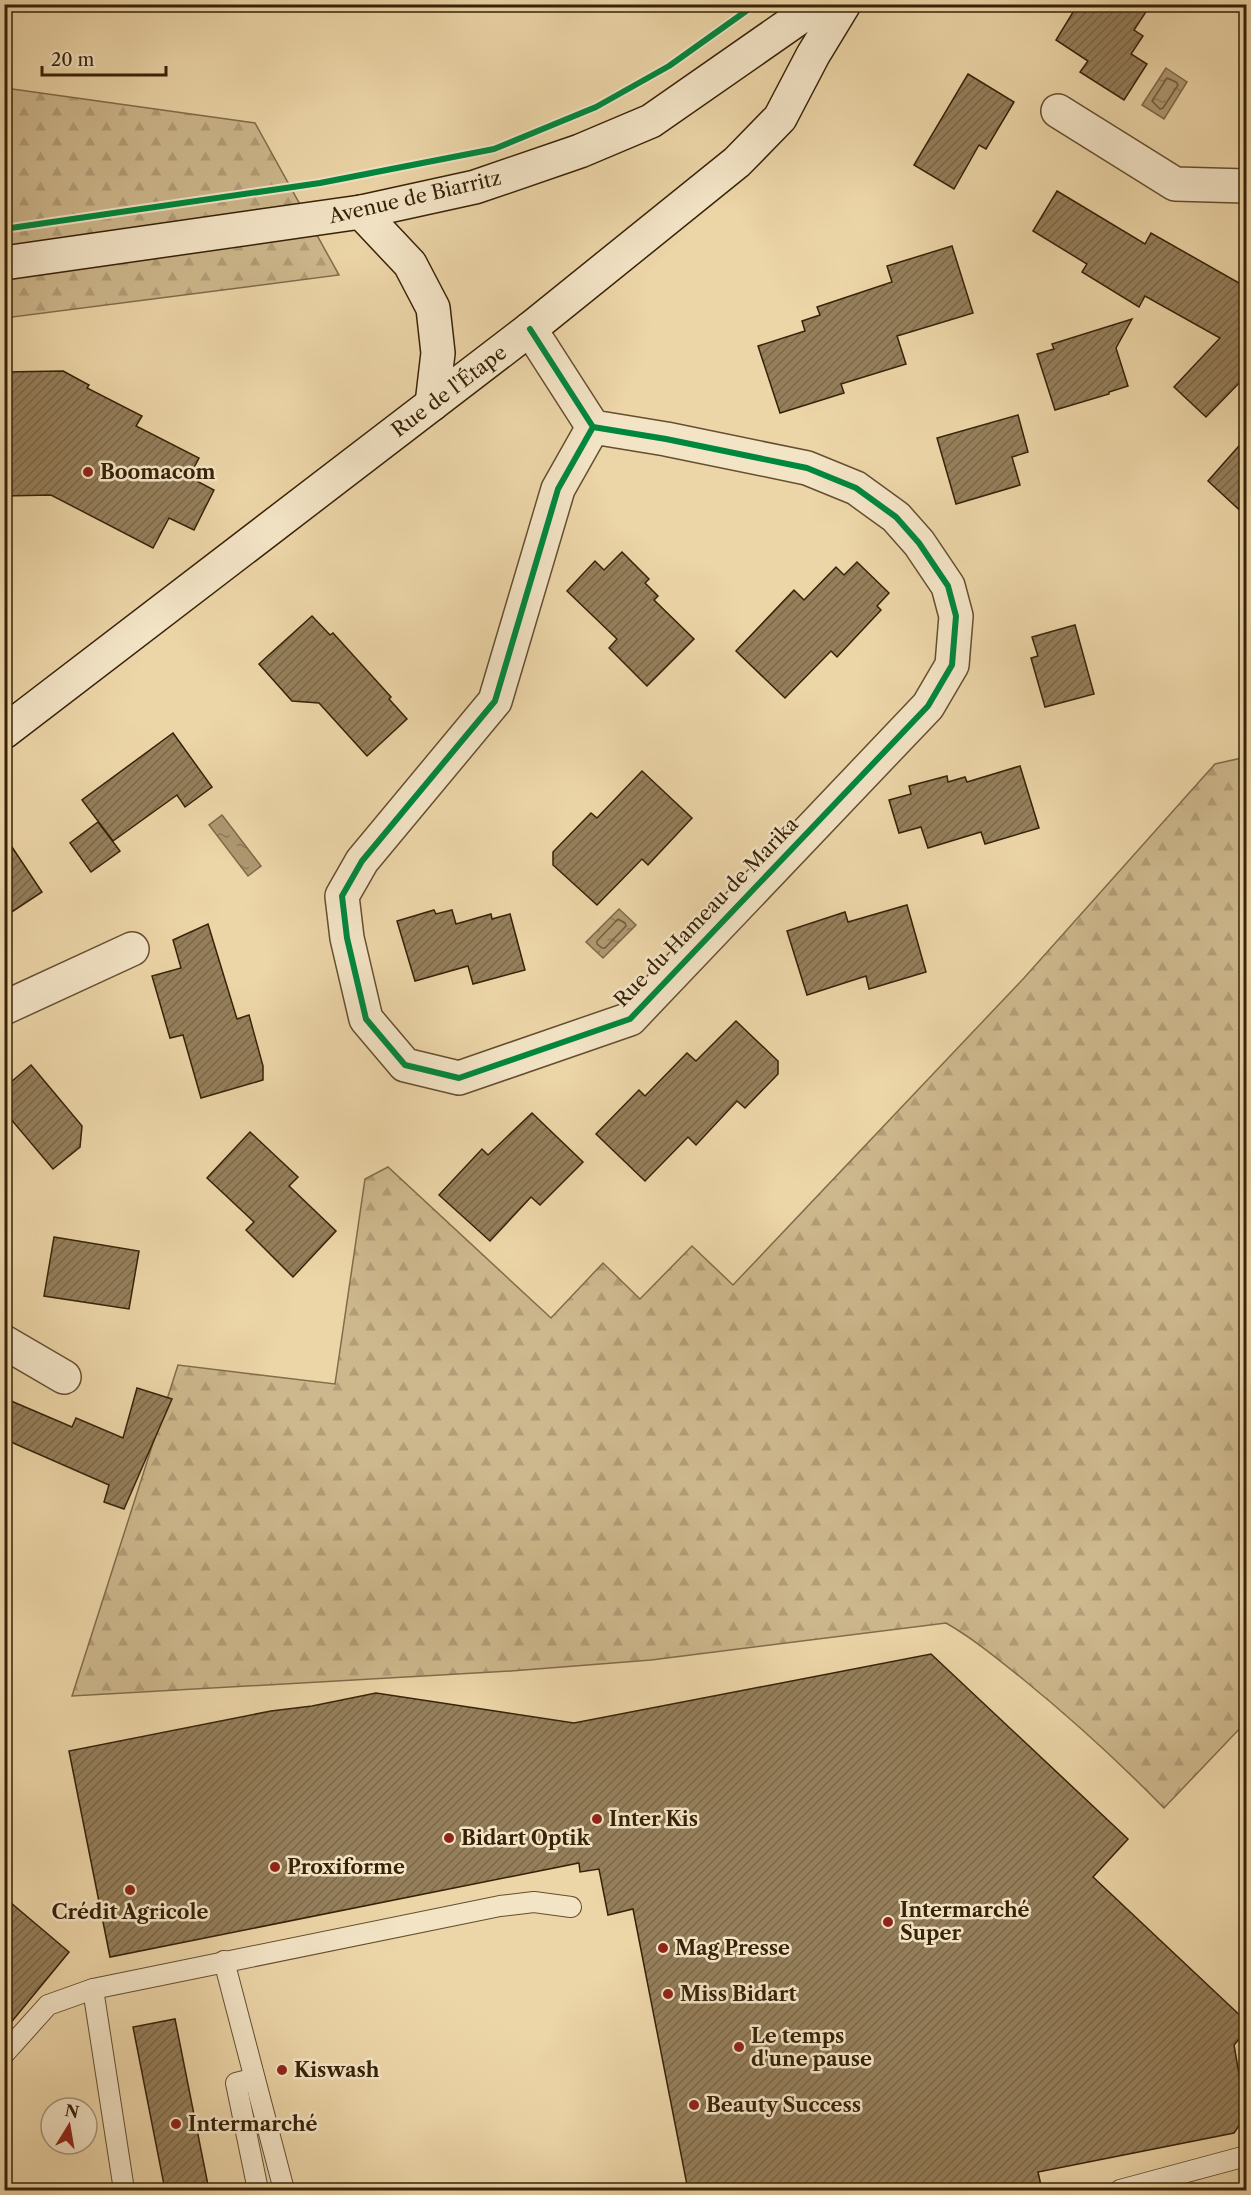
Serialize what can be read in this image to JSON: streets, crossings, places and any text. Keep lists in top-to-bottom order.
{
  "streets": {
    "street": ["Avenue de Biarritz", "Rue de l'Étape", "Rue du Hameau de Marika"]
  },
  "places": [
    "Boomacom",
    "Inter Kis",
    "Bidart Optik",
    "Proxiforme",
    "Crédit Agricole",
    "Intermarché Super",
    "Mag Presse",
    "Miss Bidart",
    "Le temps d'une pause",
    "Kiswash",
    "Beauty Success",
    "Intermarché"
  ],
  "scale_bar": "20 m",
  "north": "top"
}
